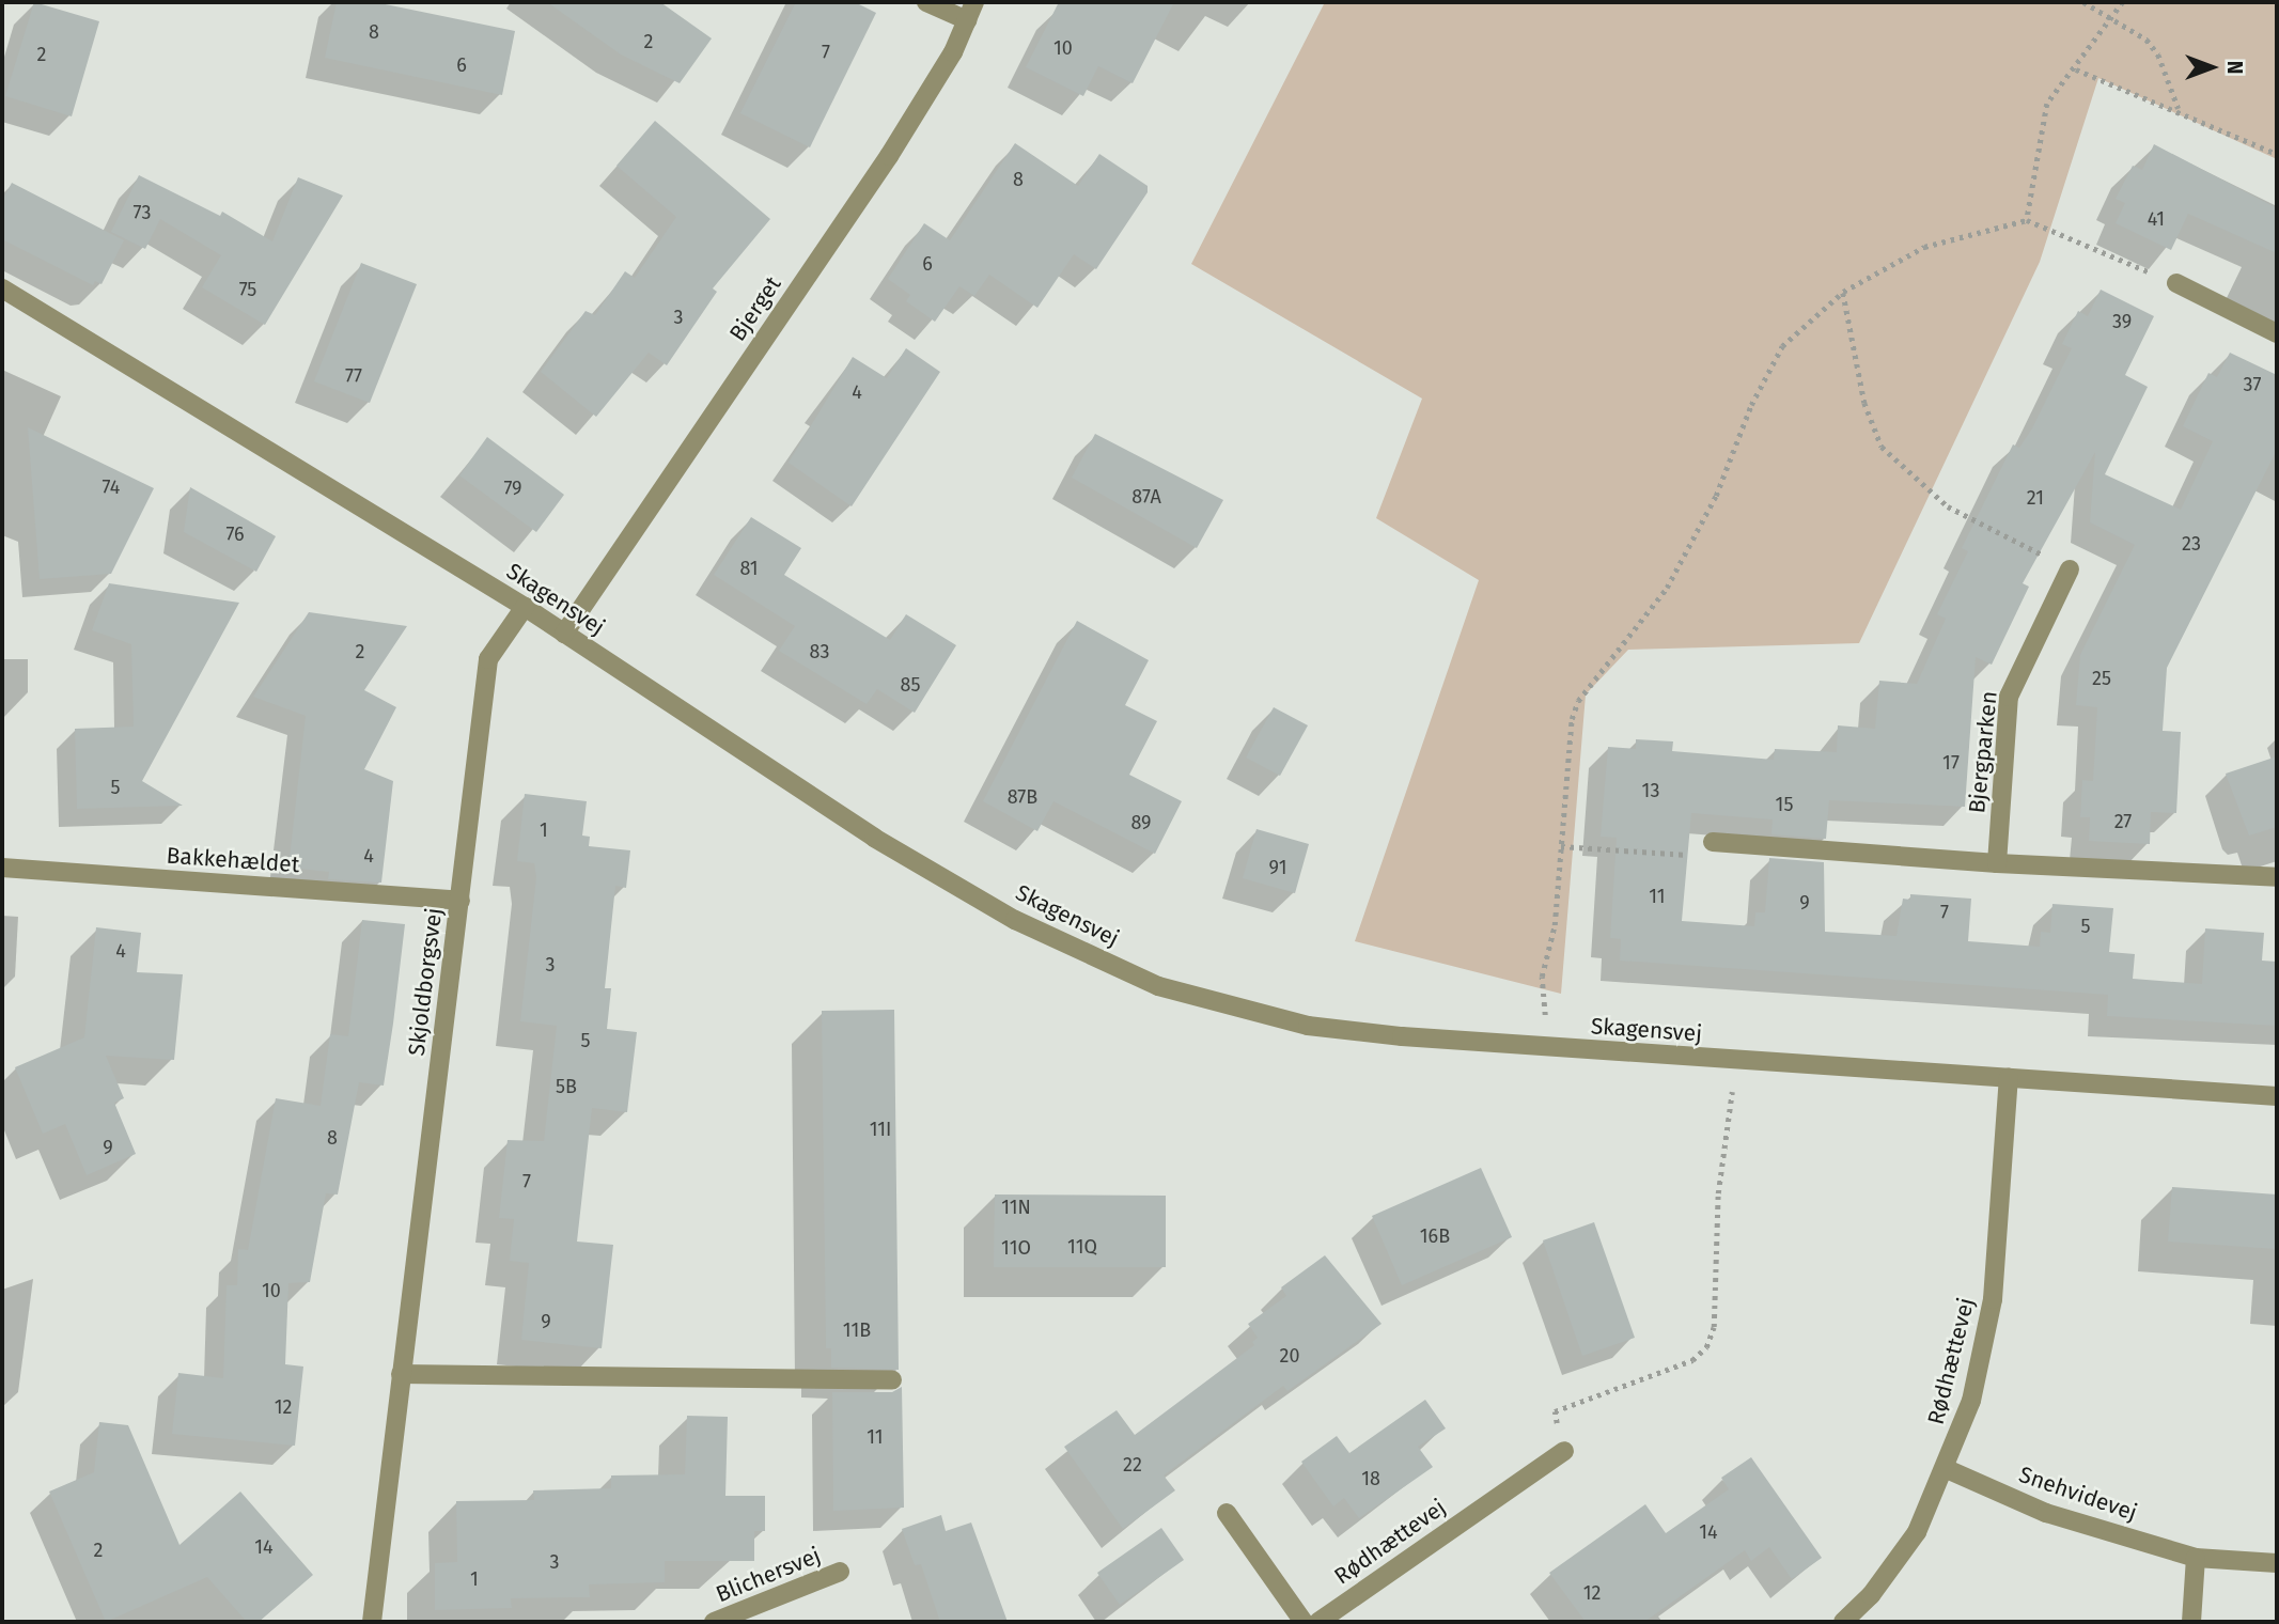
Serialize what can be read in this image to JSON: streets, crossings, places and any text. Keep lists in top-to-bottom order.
{
  "streets": {
    "street": [
      "Bjerget",
      "Skagensvej",
      "Bjergparken",
      "Bakkehældet",
      "Skjoldborgsvej",
      "Rødhættevej",
      "Snehvidevej",
      "Blichersvej"
    ]
  },
  "crossings": [
    ["Bjerget", "Skagensvej"],
    ["Skagensvej", "Skjoldborgsvej"],
    ["Skagensvej", "Rødhættevej"],
    ["Bakkehældet", "Skjoldborgsvej"],
    ["Rødhættevej", "Snehvidevej"]
  ],
  "house_numbers": [
    "8",
    "2",
    "10",
    "7",
    "2",
    "6",
    "8",
    "73",
    "41",
    "6",
    "75",
    "3",
    "39",
    "77",
    "37",
    "4",
    "74",
    "79",
    "87A",
    "21",
    "76",
    "23",
    "81",
    "2",
    "83",
    "25",
    "85",
    "17",
    "5",
    "13",
    "87B",
    "15",
    "27",
    "89",
    "1",
    "4",
    "91",
    "11",
    "9",
    "7",
    "5",
    "4",
    "3",
    "5",
    "5B",
    "11I",
    "8",
    "9",
    "7",
    "11N",
    "16B",
    "11Q",
    "11O",
    "10",
    "9",
    "11B",
    "20",
    "12",
    "11",
    "22",
    "18",
    "14",
    "14",
    "2",
    "3",
    "1",
    "12"
  ],
  "north": "right"
}
